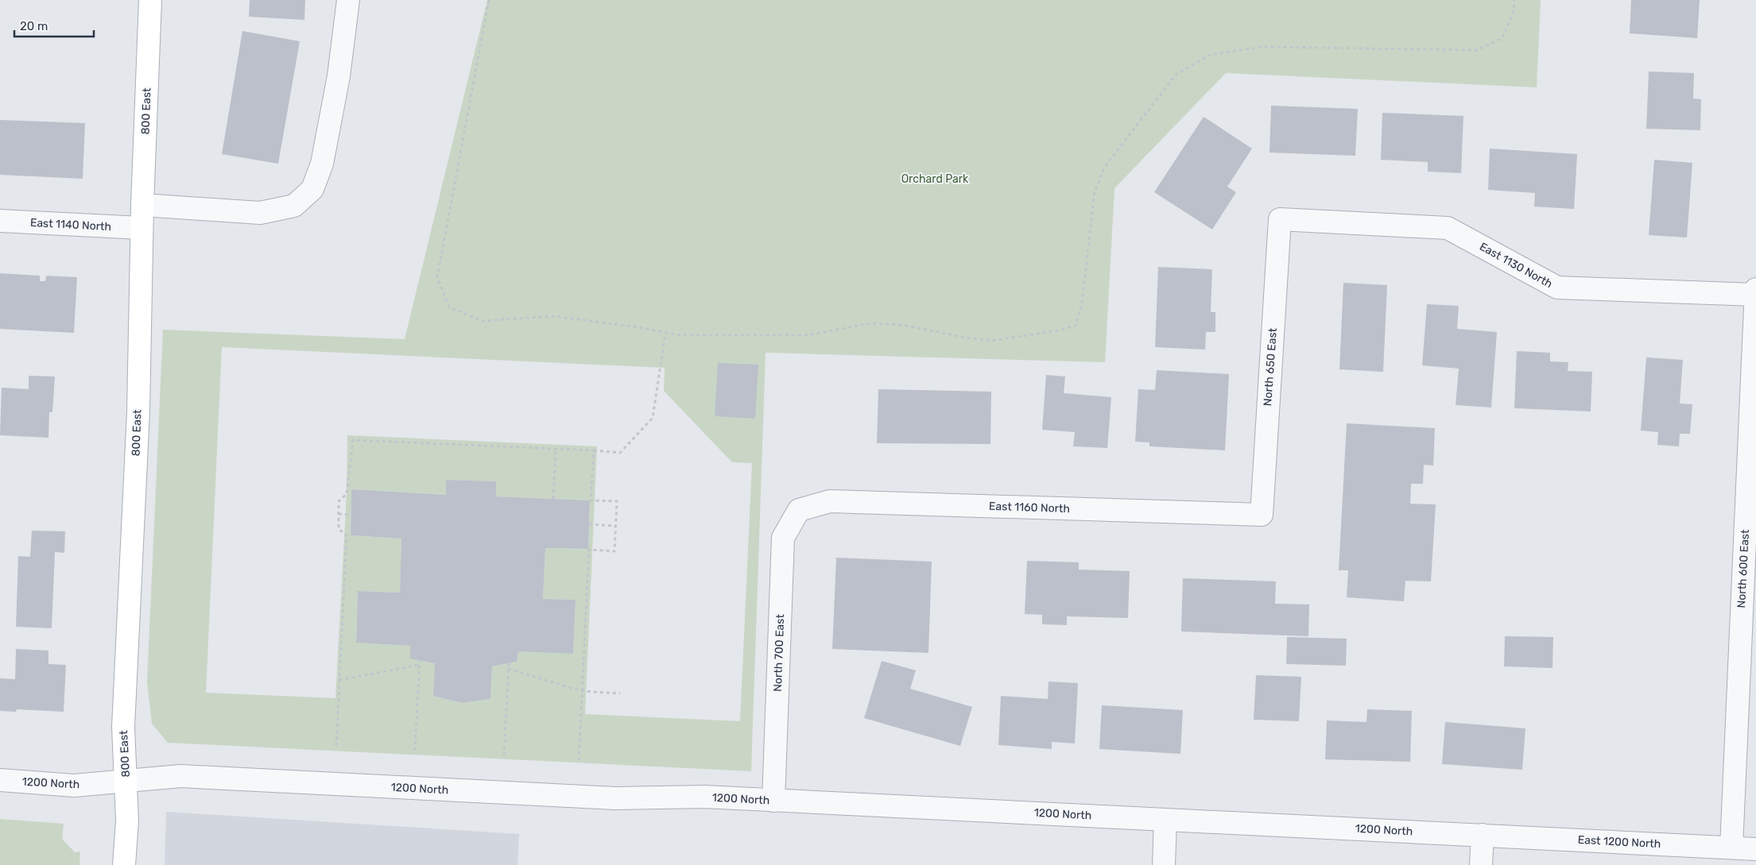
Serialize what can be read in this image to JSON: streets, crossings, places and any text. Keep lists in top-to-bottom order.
{
  "streets": {
    "main road": ["800 East"],
    "street": [
      "East 1140 North",
      "East 1130 North",
      "North 650 East",
      "East 1160 North",
      "North 600 East",
      "North 700 East",
      "1200 North",
      "East 1200 North"
    ]
  },
  "crossings": [
    ["800 East", "East 1140 North"],
    ["800 East", "1200 North"],
    ["East 1130 North", "North 650 East"],
    ["East 1130 North", "North 600 East"],
    ["North 650 East", "East 1160 North"],
    ["East 1160 North", "North 700 East"],
    ["North 600 East", "East 1200 North"],
    ["North 700 East", "1200 North"],
    ["1200 North", "East 1200 North"]
  ],
  "parks": ["Orchard Park"],
  "scale_bar": "20 m"
}
